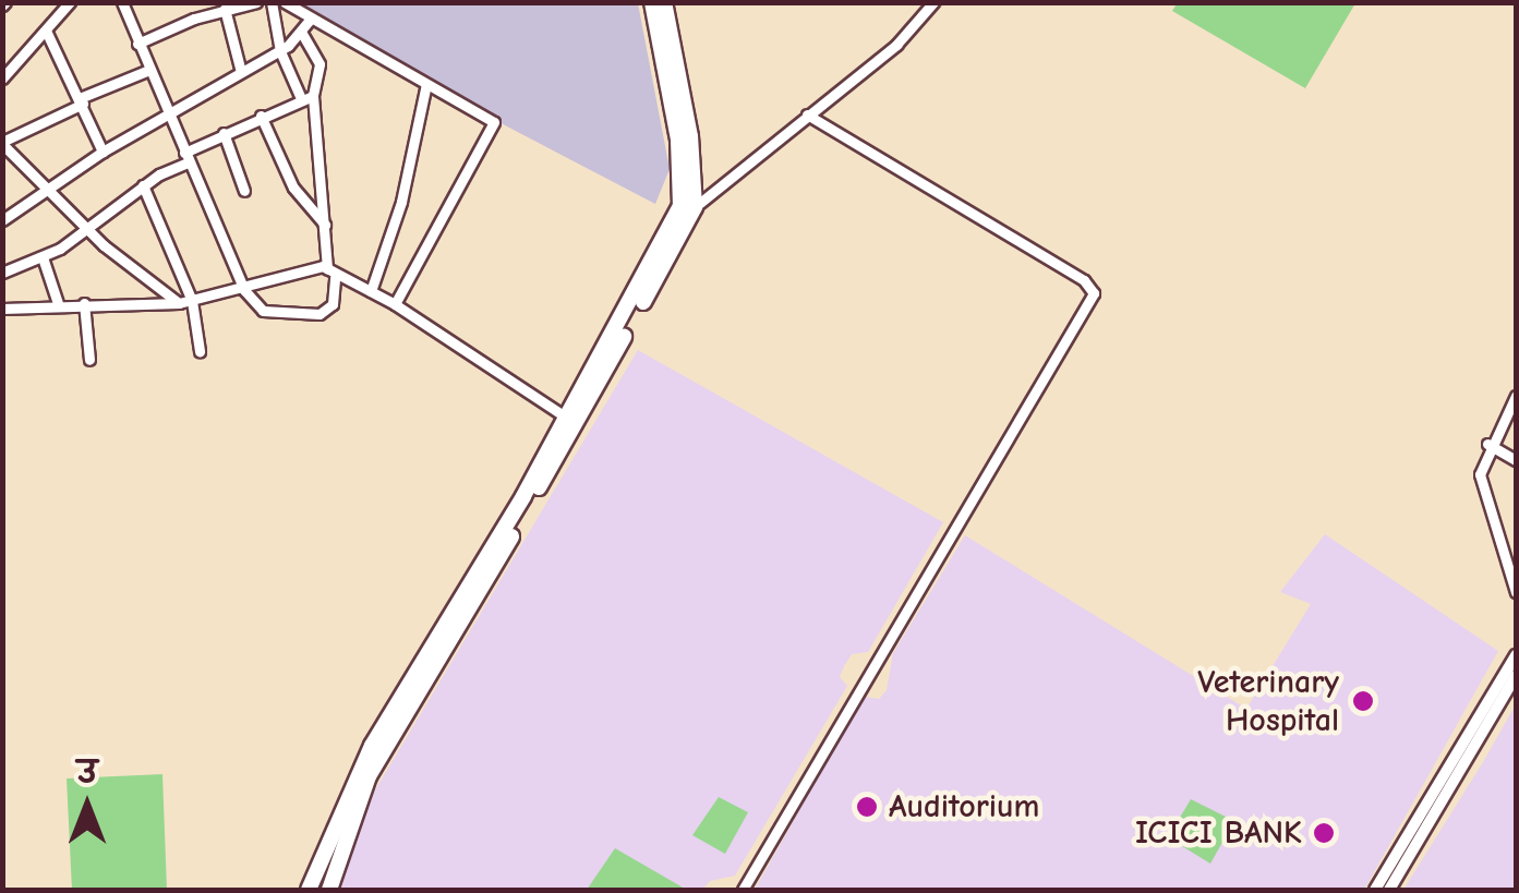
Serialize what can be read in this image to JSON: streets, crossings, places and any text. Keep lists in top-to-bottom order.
{
  "places": ["Veterinary Hospital", "Auditorium", "ICICI BANK"],
  "north": "top"
}
